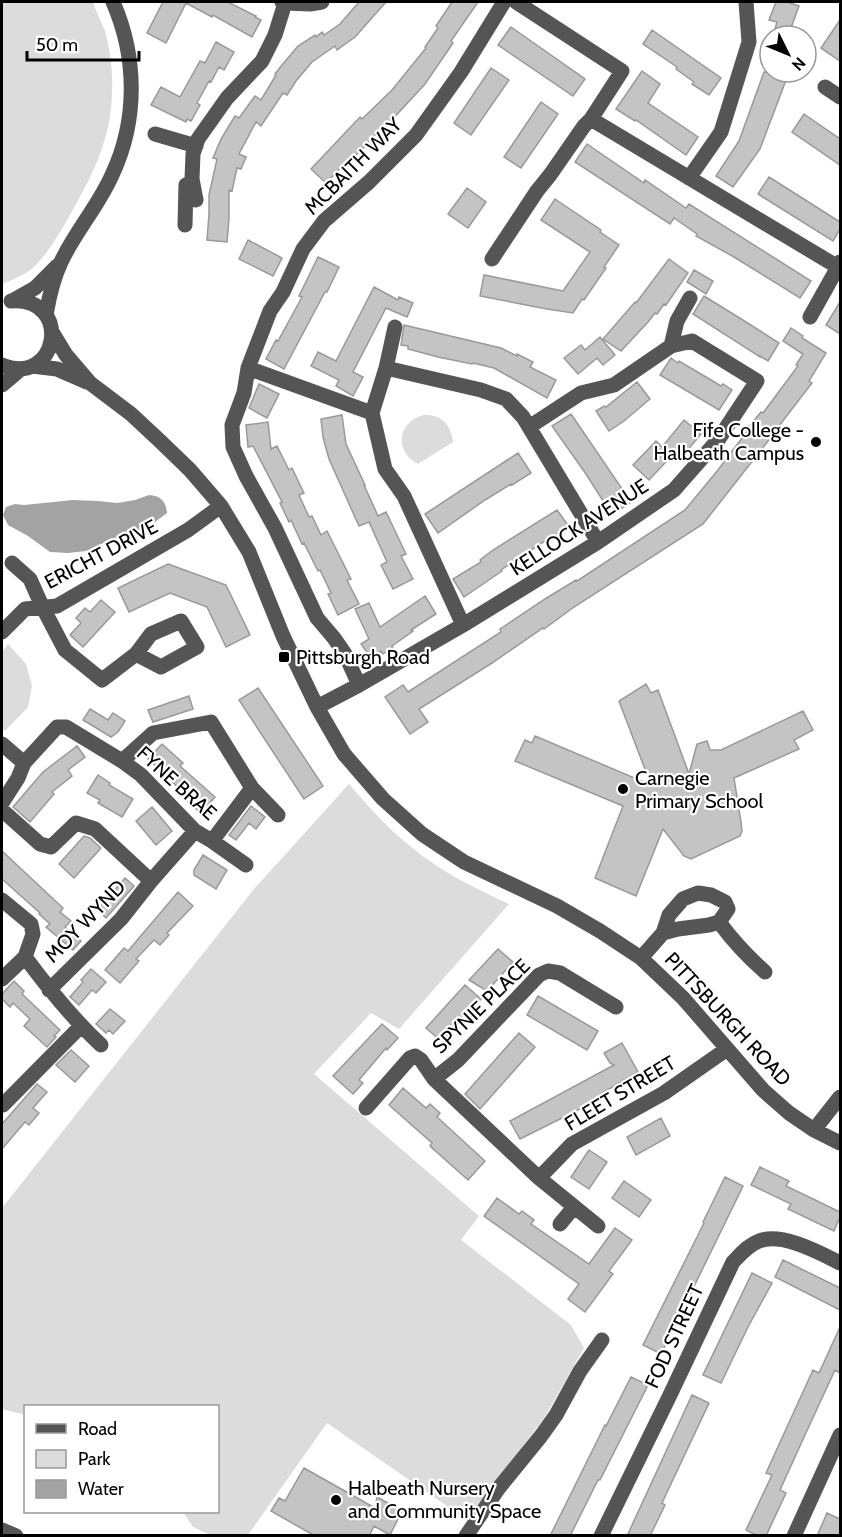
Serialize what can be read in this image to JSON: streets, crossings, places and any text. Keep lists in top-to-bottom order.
{
  "streets": {
    "street": [
      "MCBAITH WAY",
      "KELLOCK AVENUE",
      "ERICHT DRIVE",
      "FYNE BRAE",
      "MOY WYND",
      "SPYNIE PLACE",
      "PITTSBURGH ROAD",
      "FLEET STREET",
      "FOD STREET"
    ]
  },
  "crossings": [
    ["MCBAITH WAY", "KELLOCK AVENUE"],
    ["KELLOCK AVENUE", "PITTSBURGH ROAD"],
    ["ERICHT DRIVE", "PITTSBURGH ROAD"],
    ["FYNE BRAE", "MOY WYND"],
    ["PITTSBURGH ROAD", "FLEET STREET"]
  ],
  "places": {
    "other": ["Fife College - Halbeath Campus", "Carnegie Primary School", "Halbeath Nursery and Community Space"],
    "transit": ["Pittsburgh Road"]
  },
  "legend": ["Road", "Park", "Water"],
  "scale_bar": "50 m",
  "north": "bottom right"
}
